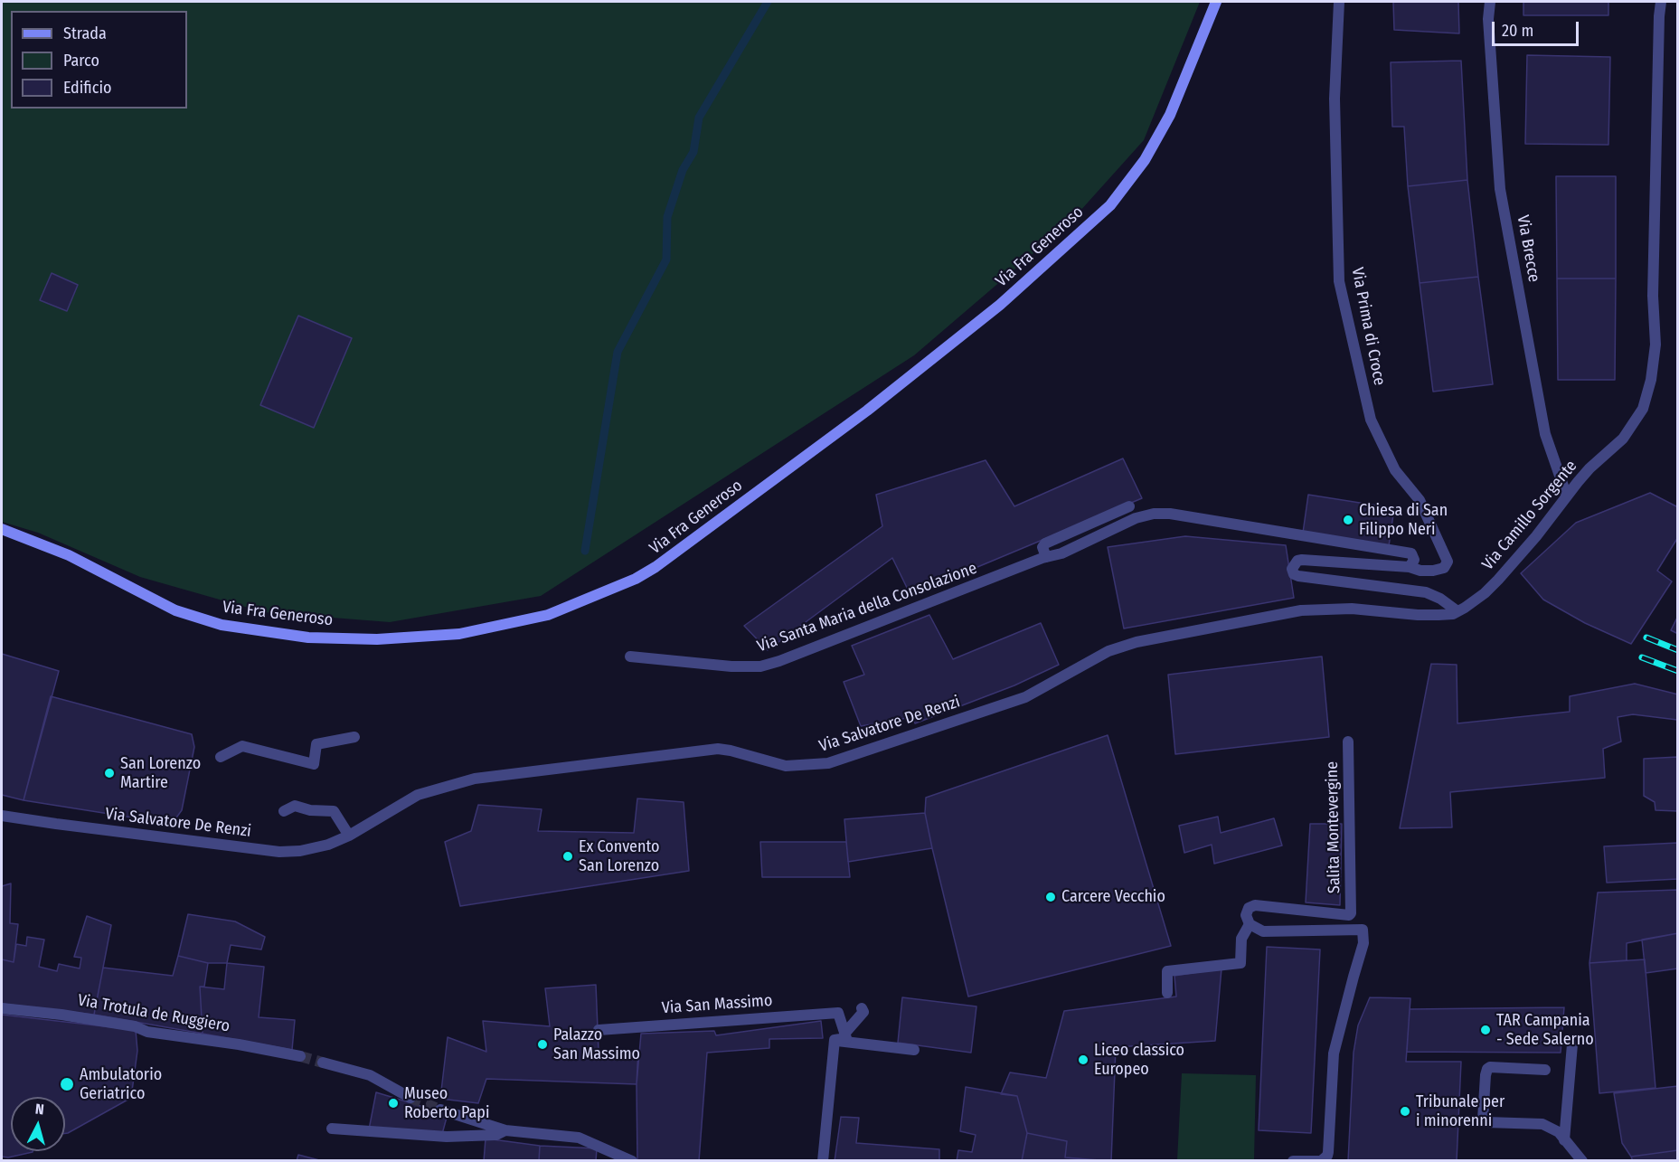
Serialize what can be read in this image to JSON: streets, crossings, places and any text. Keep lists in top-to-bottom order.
{
  "streets": {
    "main road": ["Via Fra Generoso"],
    "street": [
      "Via Brecce",
      "Via Prima di Croce",
      "Via Camillo Sorgente",
      "Via Santa Maria della Consolazione",
      "Via Salvatore De Renzi",
      "Salita Montevergine",
      "Via San Massimo",
      "Via Trotula de Ruggiero"
    ]
  },
  "crossings": [
    ["Via Brecce", "Via Camillo Sorgente"],
    ["Via Prima di Croce", "Via Santa Maria della Consolazione"],
    ["Via Camillo Sorgente", "Via Salvatore De Renzi"]
  ],
  "places": [
    "Chiesa di San Filippo Neri",
    "San Lorenzo Martire",
    "Ex Convento San Lorenzo",
    "Carcere Vecchio",
    "TAR Campania - Sede Salerno",
    "Palazzo San Massimo",
    "Liceo classico Europeo",
    "Ambulatorio Geriatrico",
    "Museo Roberto Papi",
    "Tribunale per i minorenni"
  ],
  "legend": ["Strada", "Parco", "Edificio"],
  "scale_bar": "20 m",
  "north": "top"
}
